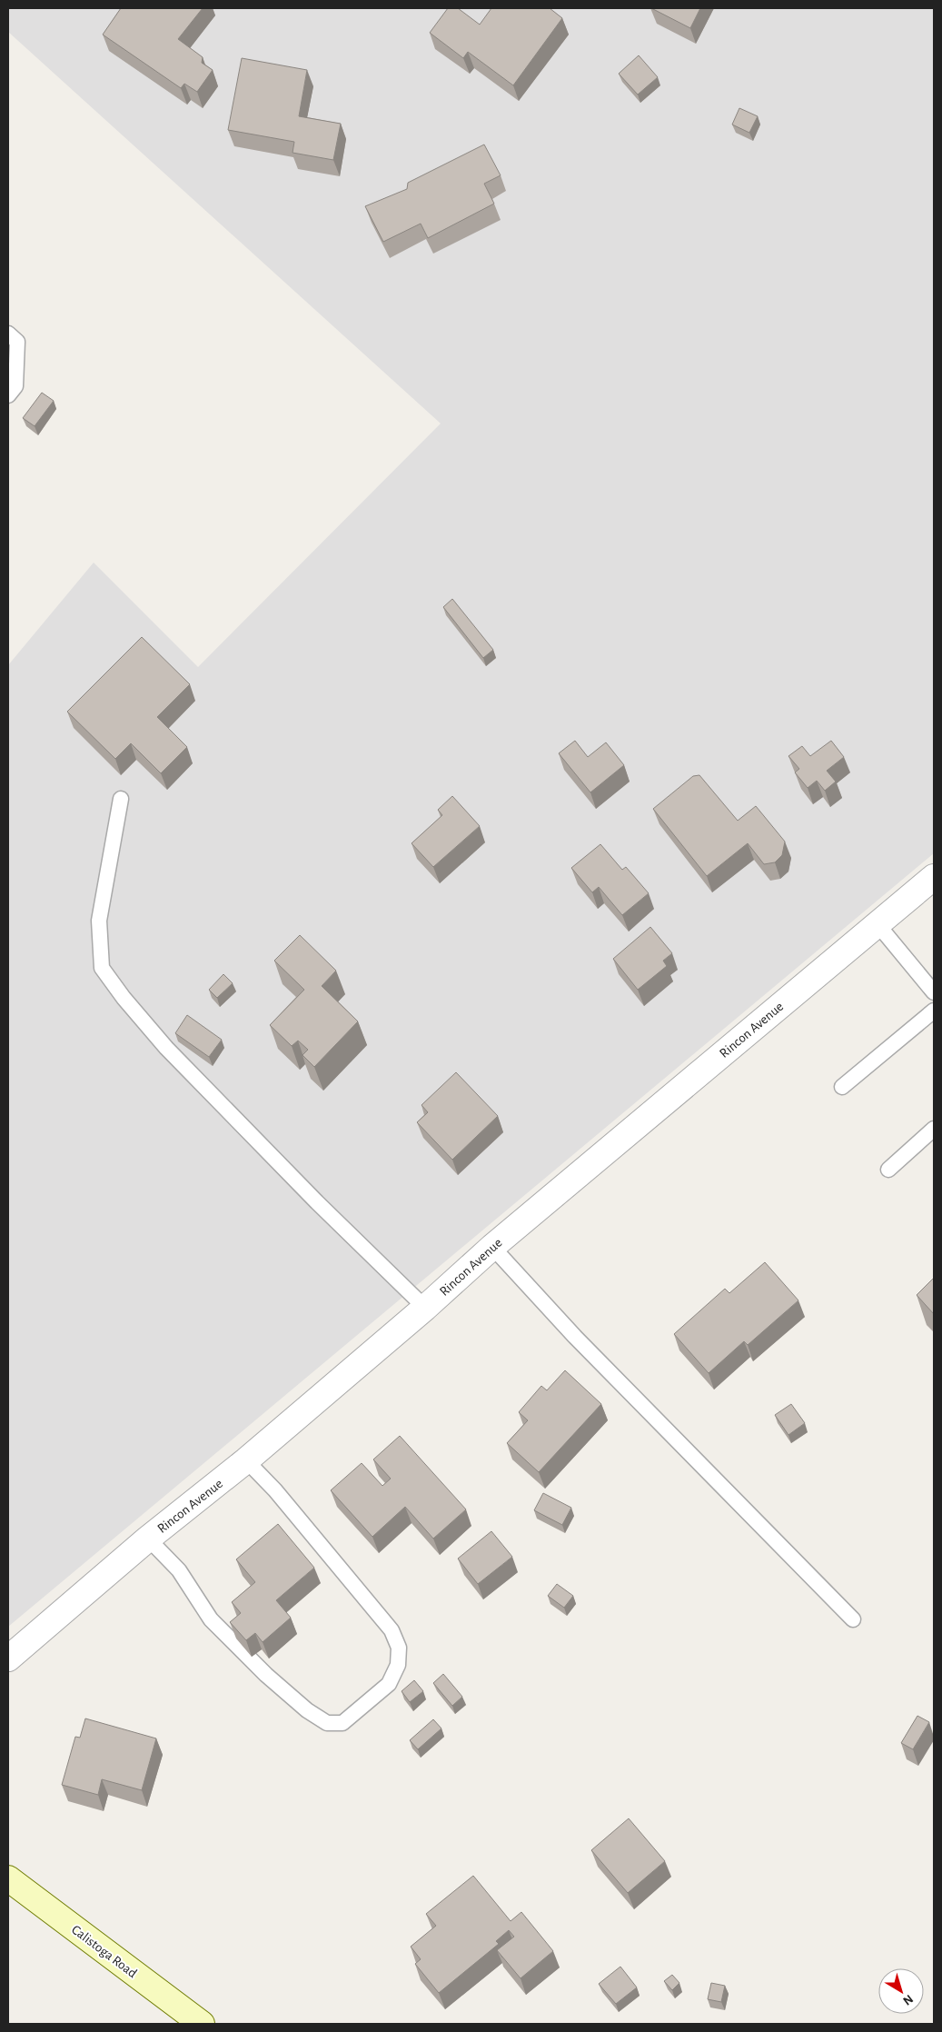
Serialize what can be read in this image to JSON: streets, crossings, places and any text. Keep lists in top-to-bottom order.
{
  "streets": {
    "main road": ["Calistoga Road"],
    "street": ["Rincon Avenue"]
  },
  "north": "bottom right"
}
